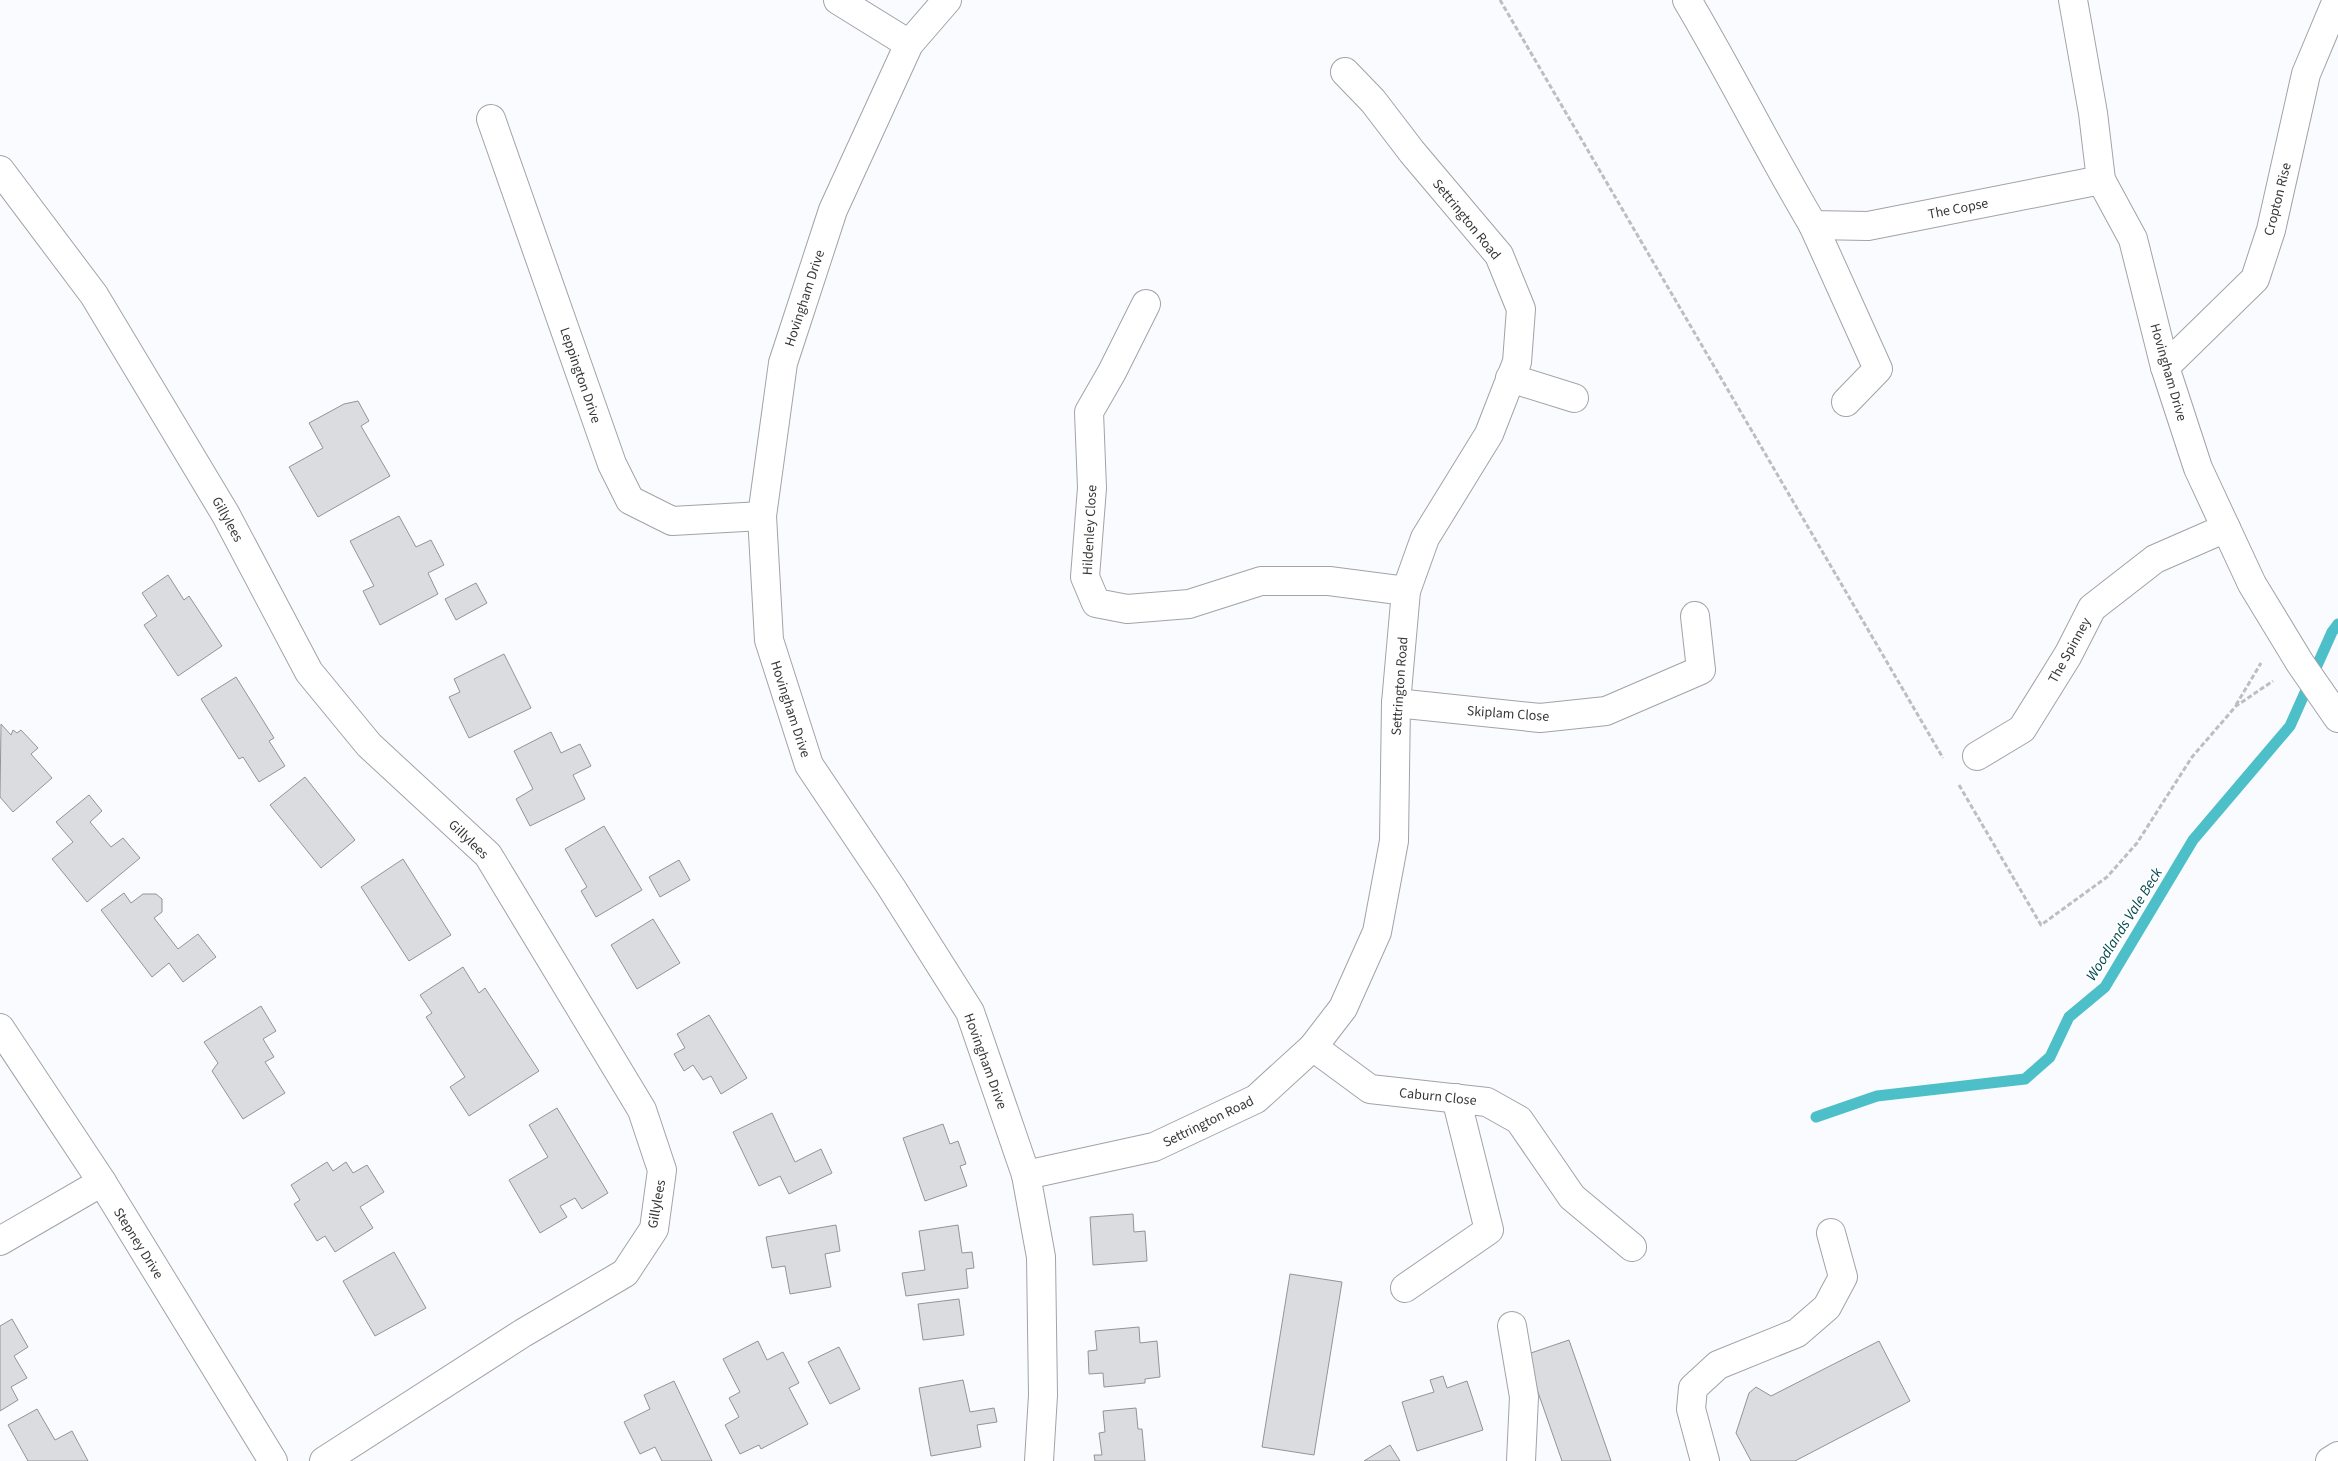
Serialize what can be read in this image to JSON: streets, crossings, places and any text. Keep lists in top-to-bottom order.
{
  "streets": {
    "street": [
      "Cropton Rise",
      "The Copse",
      "Settrington Road",
      "Hovingham Drive",
      "Leppington Drive",
      "Gillylees",
      "Hildenley Close",
      "The Spinney",
      "Skiplam Close",
      "Caburn Close",
      "Stepney Drive"
    ]
  },
  "crossings": [
    ["Cropton Rise", "Hovingham Drive"],
    ["The Copse", "Hovingham Drive"],
    ["Settrington Road", "Hovingham Drive"],
    ["Settrington Road", "Hildenley Close"],
    ["Settrington Road", "Skiplam Close"],
    ["Settrington Road", "Caburn Close"],
    ["Hovingham Drive", "Leppington Drive"],
    ["Hovingham Drive", "The Spinney"]
  ],
  "water": ["Woodlands Vale Beck"]
}
